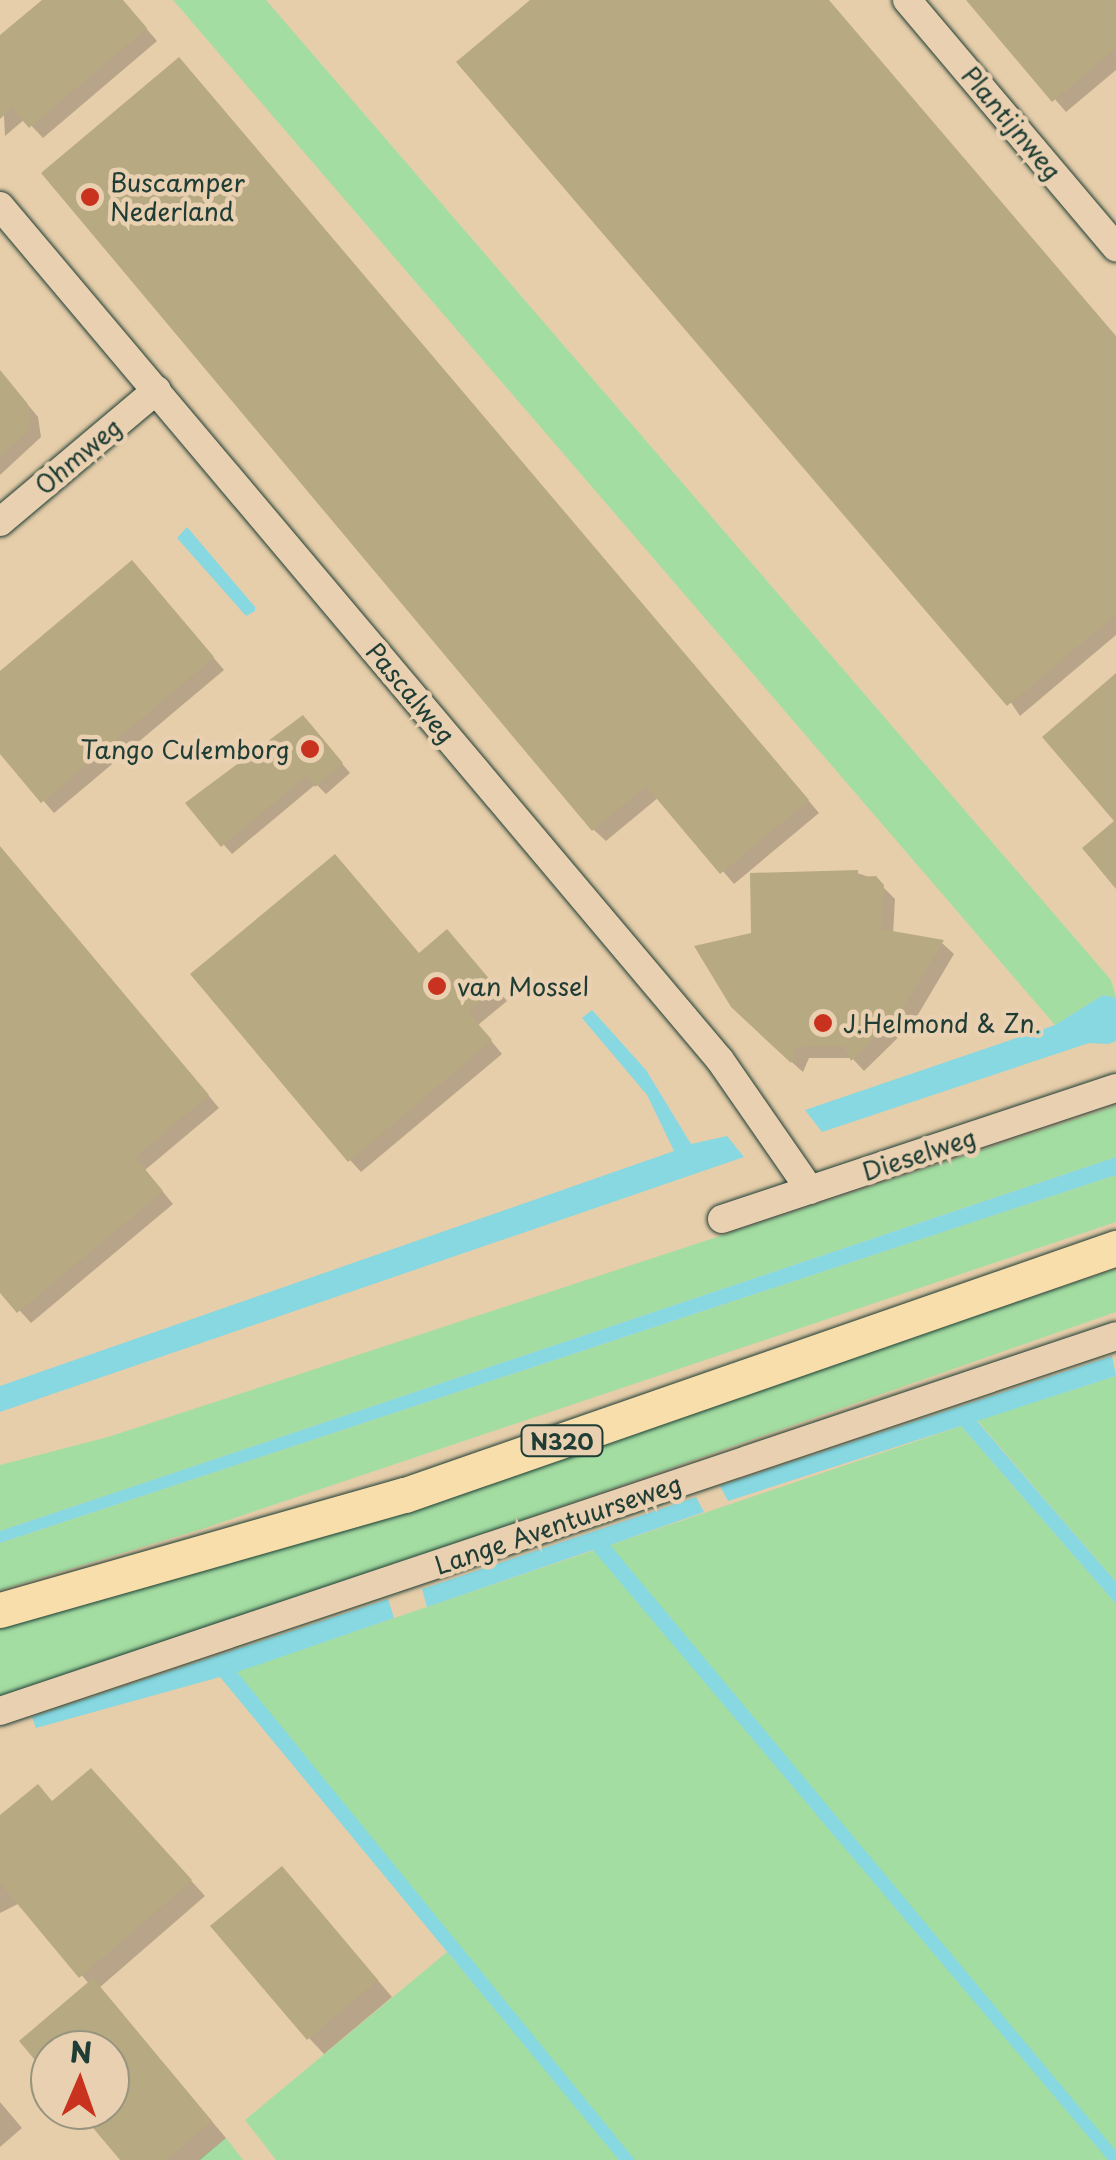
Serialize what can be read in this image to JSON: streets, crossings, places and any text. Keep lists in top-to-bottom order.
{
  "streets": {
    "main road": ["N320"],
    "street": [
      "Plantijnweg",
      "Ohmweg",
      "Pascalweg",
      "Dieselweg",
      "Lange Aventuurseweg"
    ]
  },
  "crossings": [
    ["Ohmweg", "Pascalweg"],
    ["Pascalweg", "Dieselweg"]
  ],
  "places": [
    "Buscamper Nederland",
    "Tango Culemborg",
    "van Mossel",
    "J.Helmond & Zn."
  ],
  "north": "top"
}
